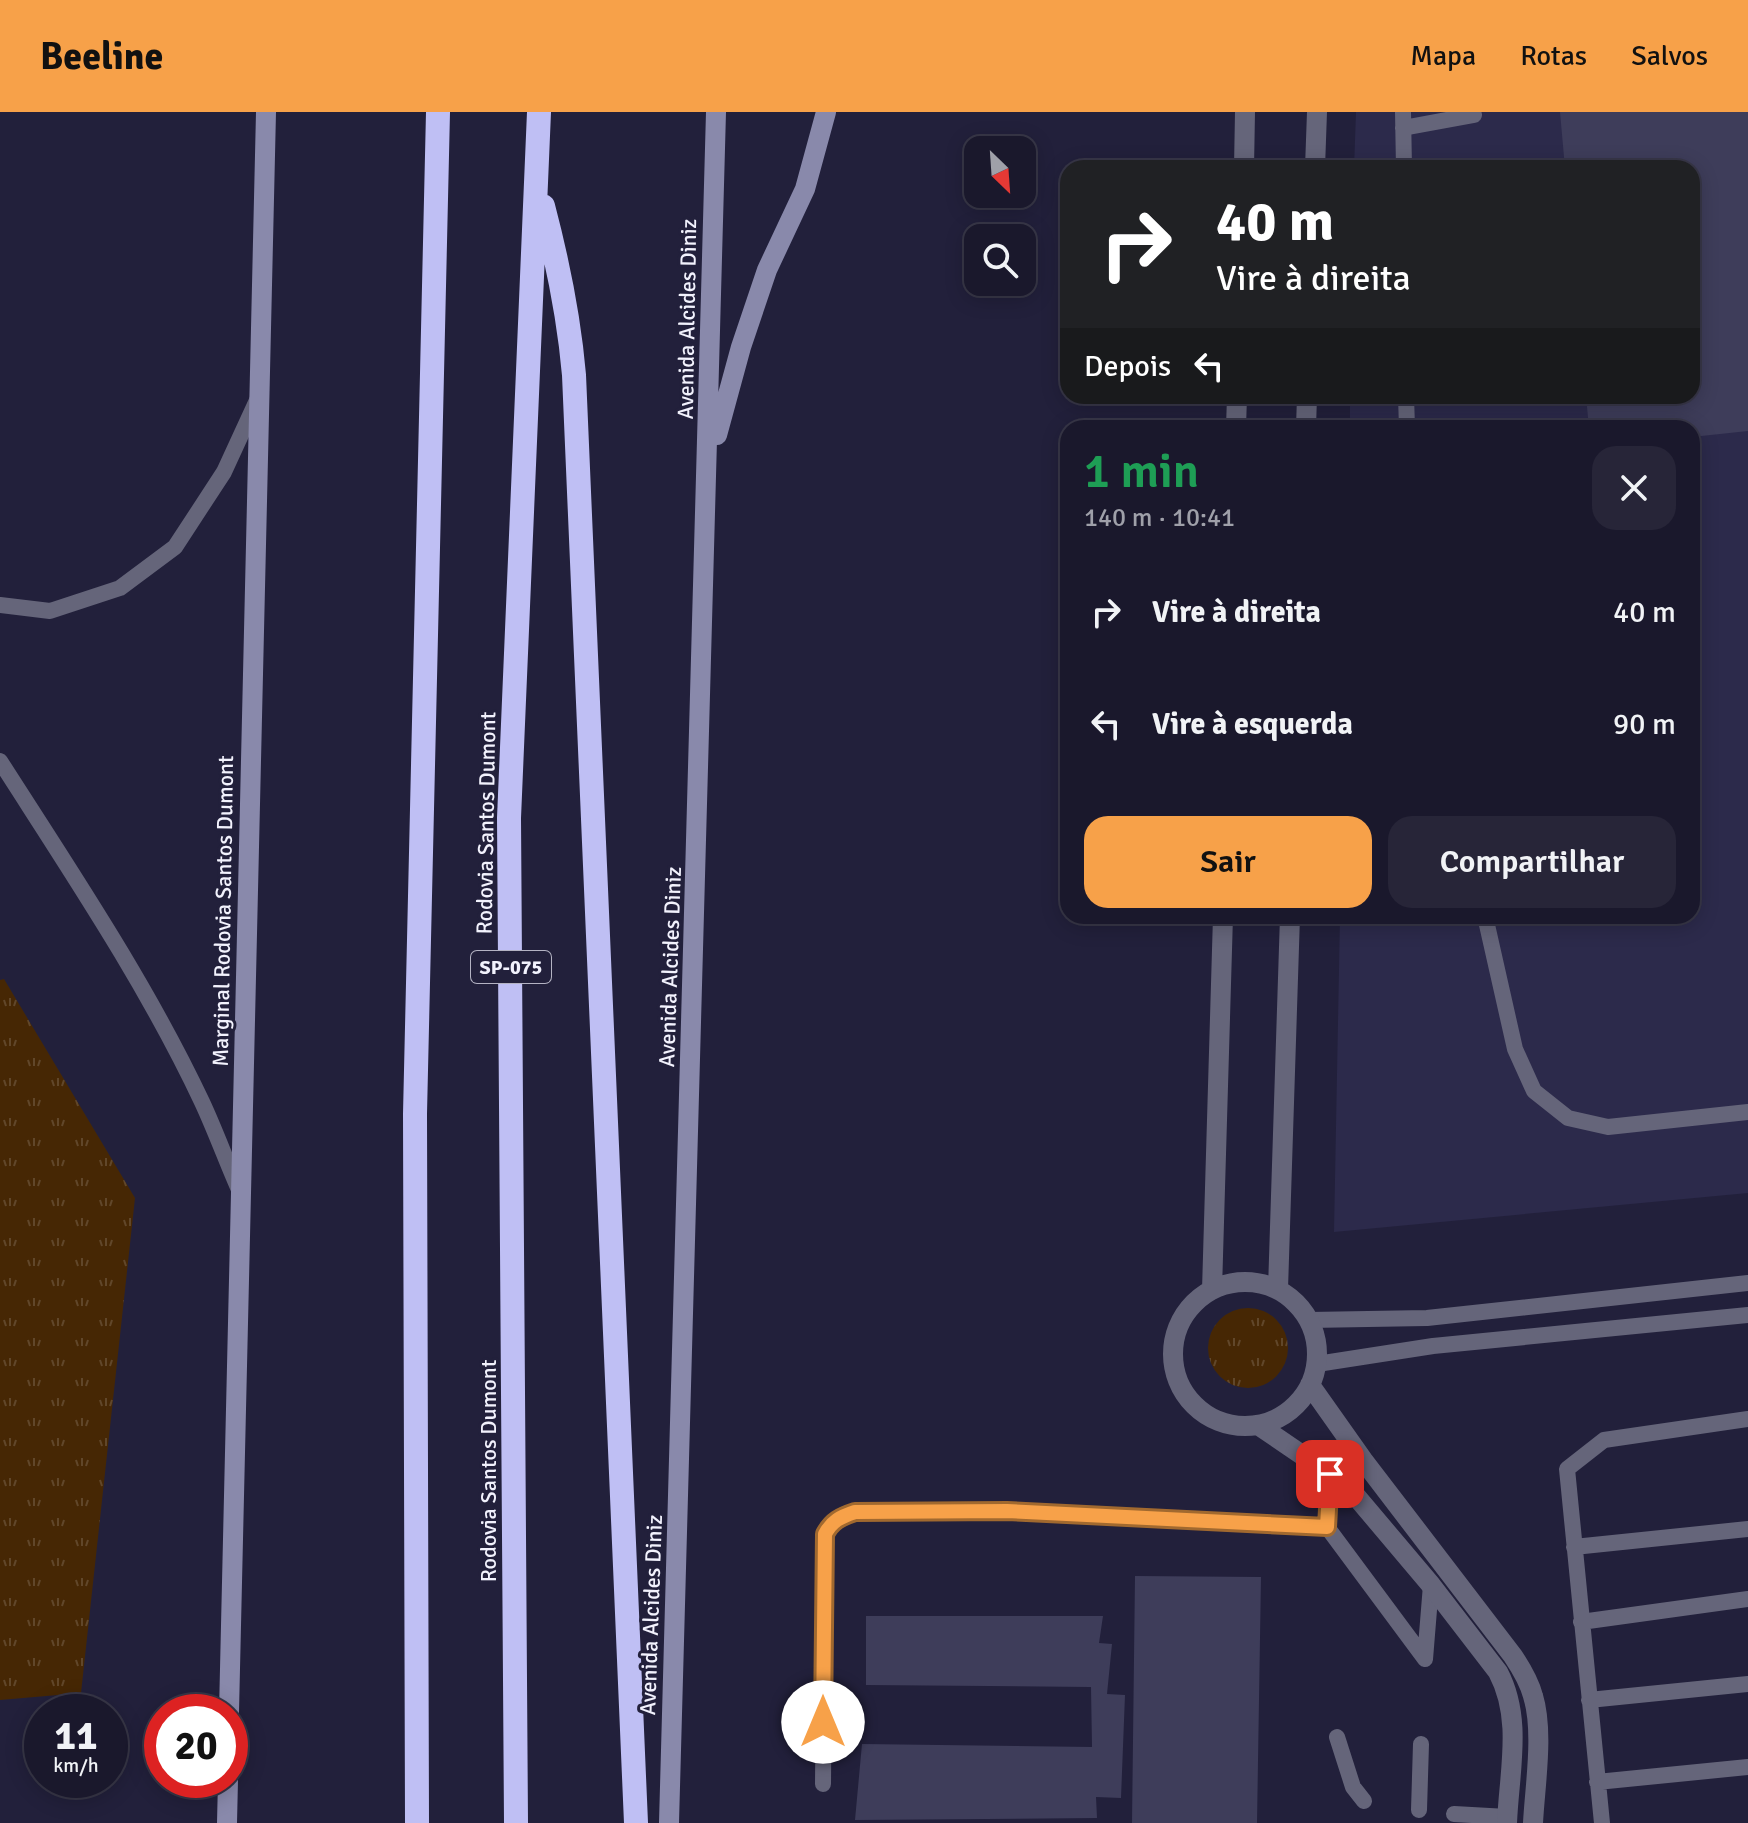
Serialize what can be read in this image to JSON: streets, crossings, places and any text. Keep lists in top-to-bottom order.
{
  "streets": {
    "highway": ["Rodovia Santos Dumont", "SP-075"],
    "main road": ["Avenida Alcides Diniz", "Marginal Rodovia Santos Dumont"]
  },
  "north": "bottom right",
  "page": {
    "header": "Beeline",
    "nav": ["Mapa", "Rotas", "Salvos"],
    "turn": ["40 m", "Vire à direita"],
    "then": "Depois",
    "heading": ["1 min", "140 m · 10:41"],
    "list": [
      {
        "name": "Vire à direita",
        "value": "40 m"
      },
      {
        "name": "Vire à esquerda",
        "value": "90 m"
      }
    ],
    "buttons": ["Sair", "Compartilhar"],
    "speed": "11 km/h",
    "limit": "20"
  }
}
